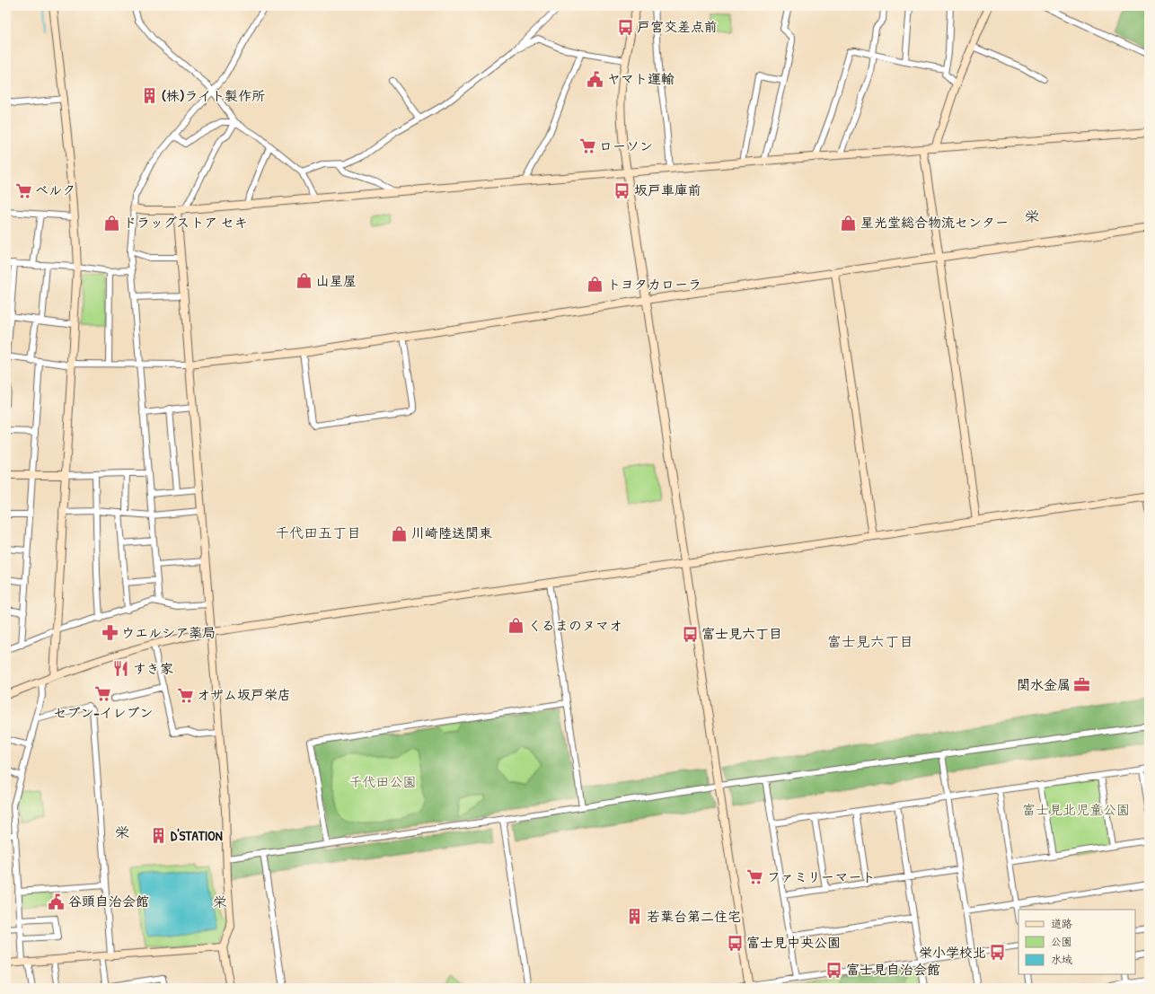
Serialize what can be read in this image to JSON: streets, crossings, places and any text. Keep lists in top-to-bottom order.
{
  "districts": [
    "栄",
    "千代田五丁目",
    "富士見六丁目",
    "栄",
    "栄"
  ],
  "parks": ["千代田公園", "富士見北児童公園"],
  "places": {
    "bus stop": [
      "戸宮交差点前",
      "坂戸車庫前",
      "富士見六丁目",
      "富士見中央公園",
      "栄小学校北",
      "富士見自治会館"
    ],
    "public building": ["ヤマト運輸", "谷頭自治会館"],
    "building": ["(株)ライト製作所", "D'STATION", "若葉台第二住宅"],
    "supermarket": [
      "ローソン",
      "ベルク",
      "セブン-イレブン",
      "オザム坂戸栄店",
      "ファミリーマート"
    ],
    "shop": [
      "ドラッグストア セキ",
      "星光堂総合物流センター",
      "山星屋",
      "トヨタカローラ",
      "川崎陸送関東",
      "くるまのヌマオ"
    ],
    "pharmacy": ["ウエルシア薬局"],
    "restaurant": ["すき家"],
    "office": ["関水金属"]
  },
  "legend": ["道路", "公園", "水域"]
}
